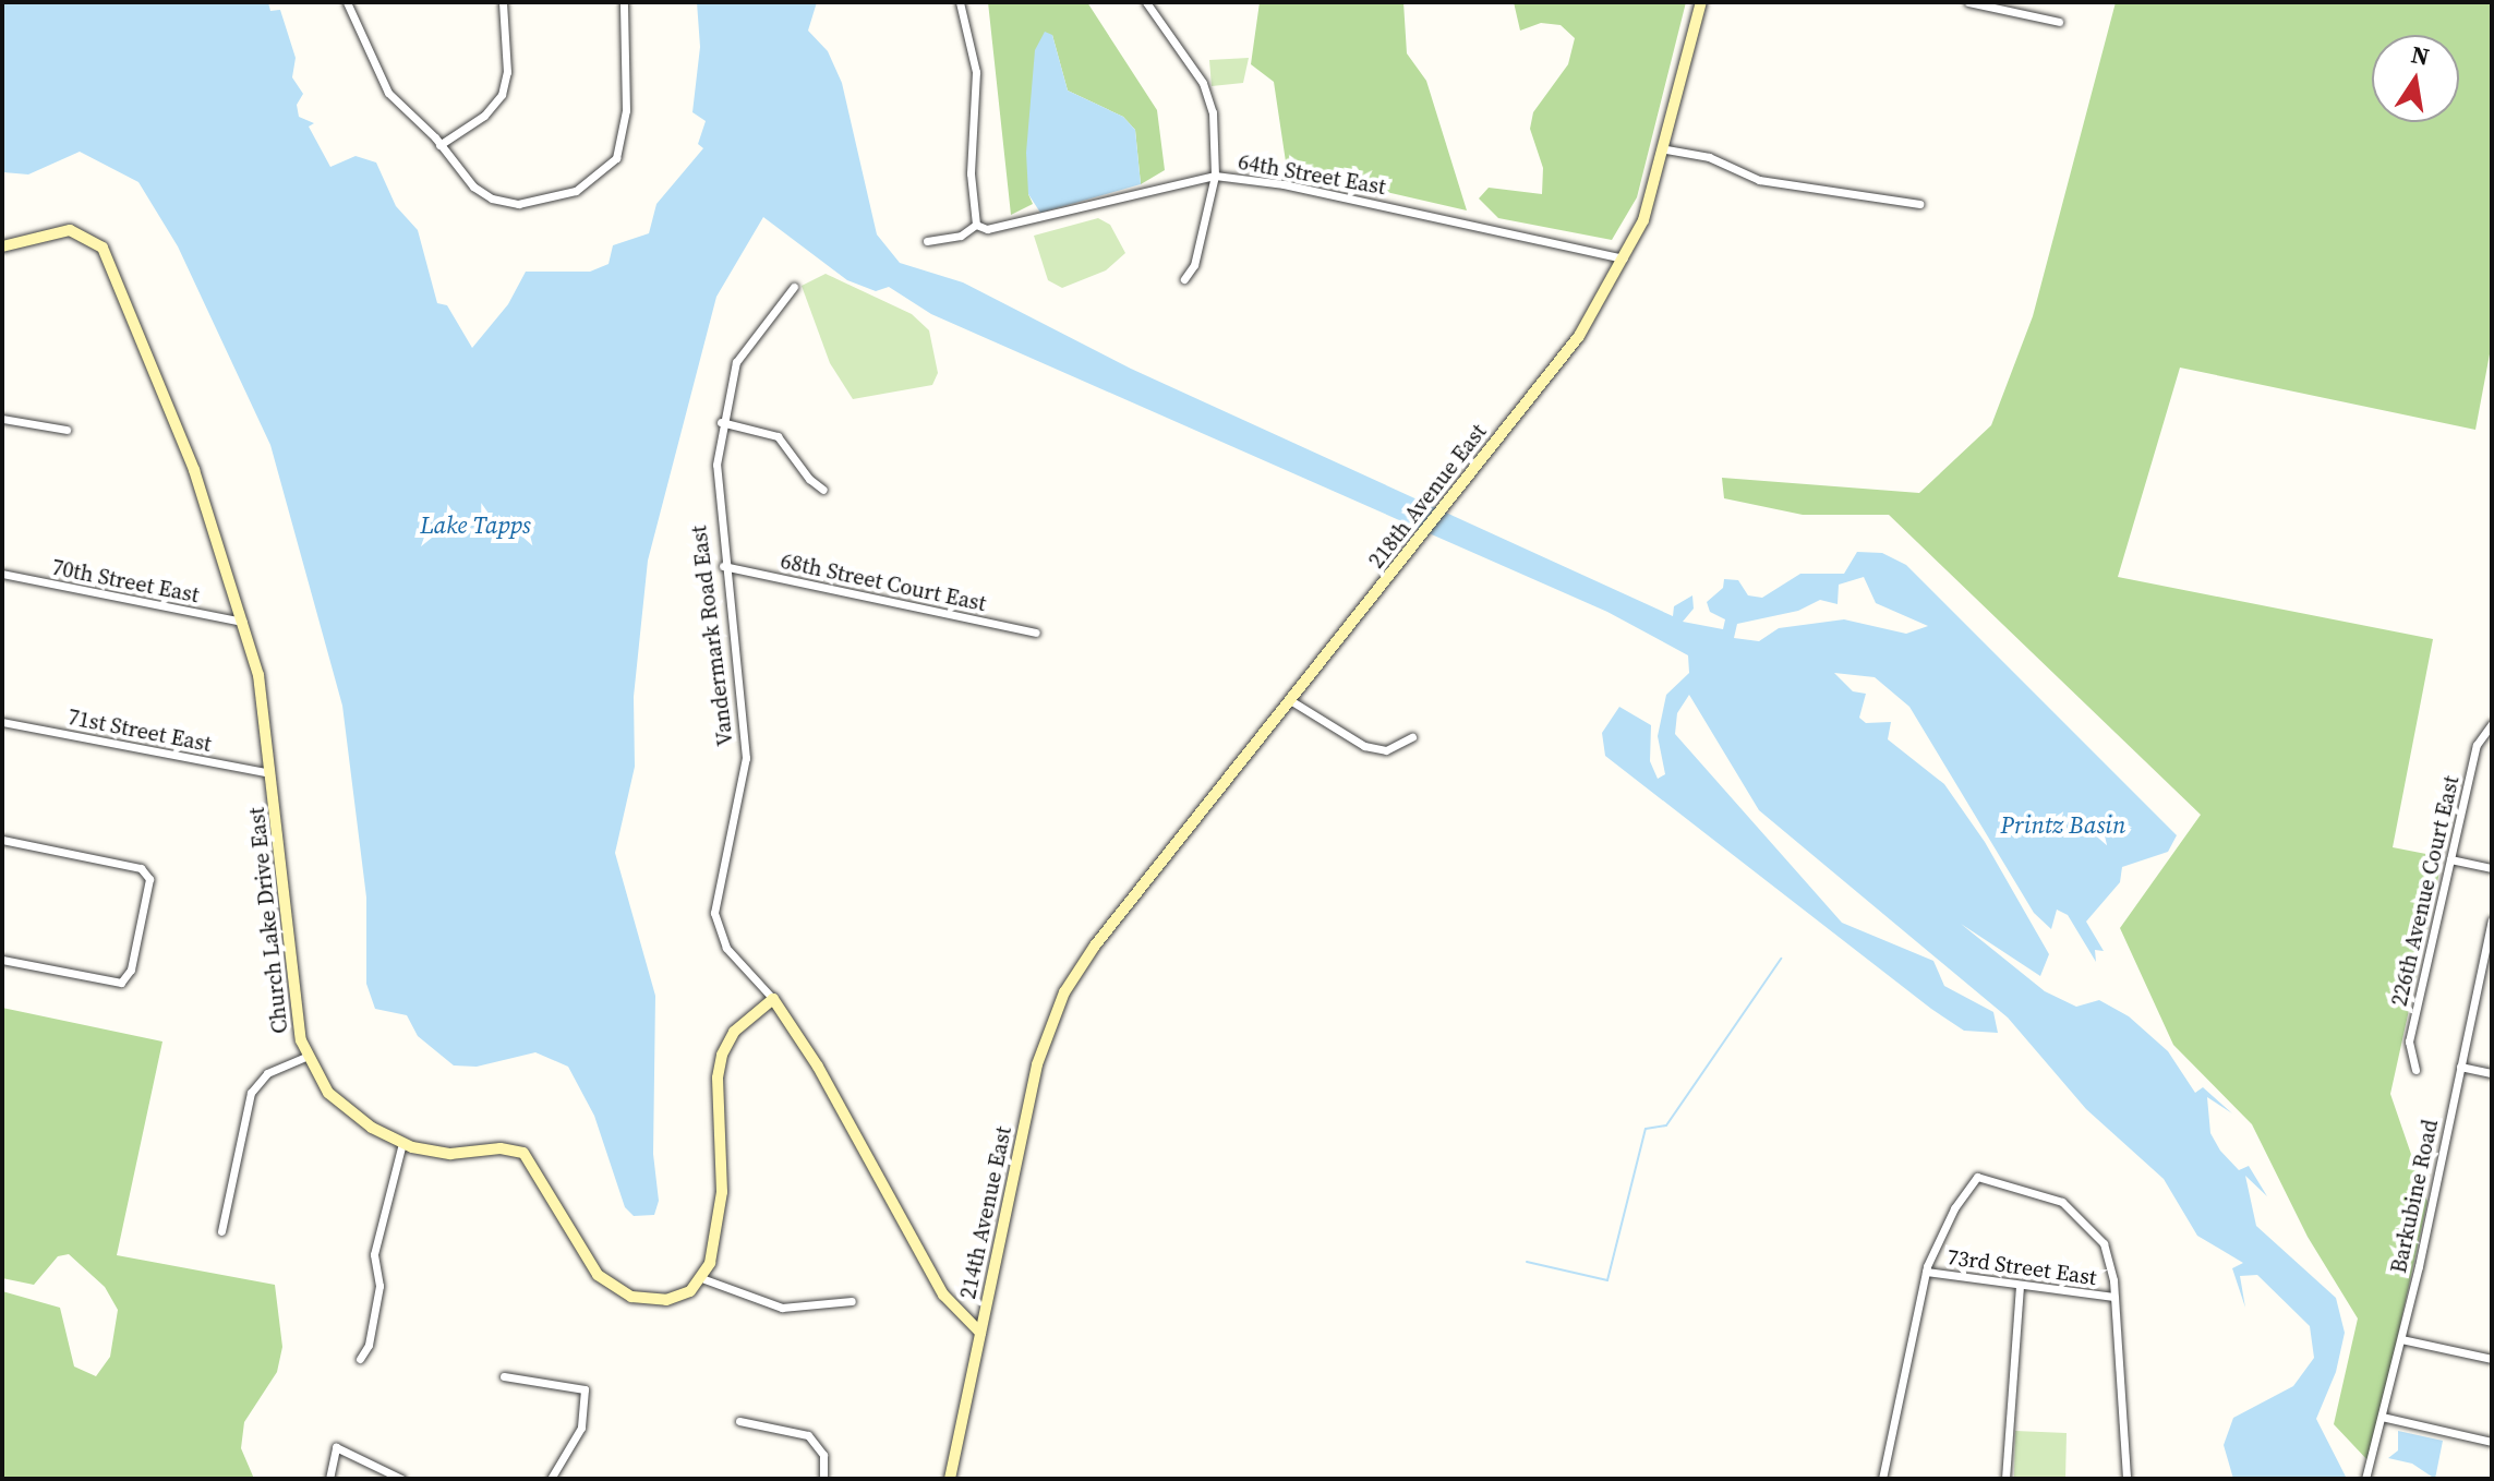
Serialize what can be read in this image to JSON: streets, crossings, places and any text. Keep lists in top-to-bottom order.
{
  "streets": {
    "street": [
      "64th Street East",
      "218th Avenue East",
      "70th Street East",
      "68th Street Court East",
      "Vandermark Road East",
      "71st Street East",
      "226th Avenue Court East",
      "Church Lake Drive East",
      "Barkubine Road",
      "214th Avenue East",
      "73rd Street East"
    ]
  },
  "crossings": [
    ["64th Street East", "218th Avenue East"],
    ["218th Avenue East", "214th Avenue East"],
    ["70th Street East", "Church Lake Drive East"],
    ["68th Street Court East", "Vandermark Road East"],
    ["Vandermark Road East", "214th Avenue East"],
    ["71st Street East", "Church Lake Drive East"]
  ],
  "water": ["Lake Tapps", "Printz Basin"],
  "north": "top"
}
